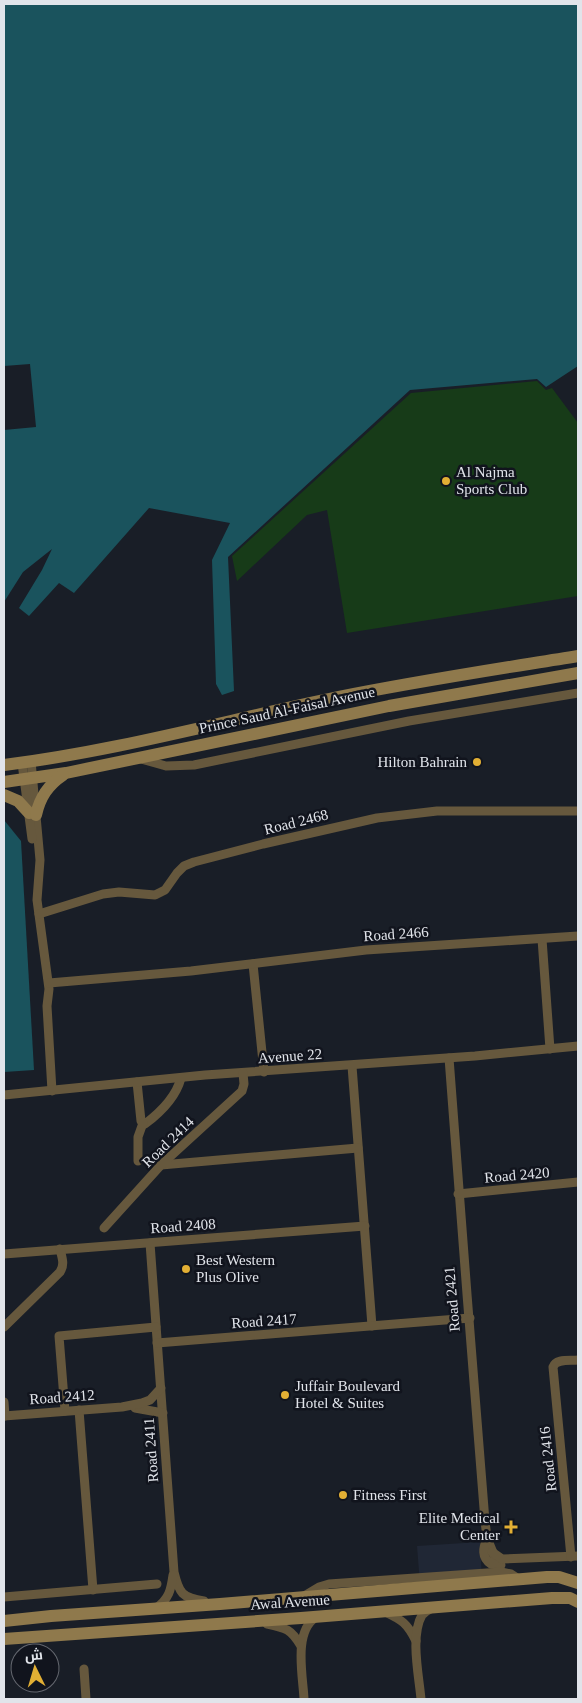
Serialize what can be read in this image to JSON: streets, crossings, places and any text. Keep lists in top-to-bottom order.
{
  "streets": {
    "street": [
      "Prince Saud Al-Faisal Avenue",
      "Road 2468",
      "Road 2466",
      "Avenue 22",
      "Road 2414",
      "Road 2420",
      "Road 2408",
      "Road 2421",
      "Road 2417",
      "Road 2412",
      "Road 2411",
      "Road 2416",
      "Awal Avenue"
    ]
  },
  "crossings": [
    ["Avenue 22", "Road 2414"],
    ["Avenue 22", "Road 2421"],
    ["Road 2420", "Road 2421"],
    ["Road 2408", "Road 2411"],
    ["Road 2421", "Road 2417"],
    ["Road 2421", "Road 2416"],
    ["Road 2421", "Awal Avenue"],
    ["Road 2417", "Road 2411"],
    ["Road 2412", "Road 2411"],
    ["Road 2411", "Awal Avenue"]
  ],
  "places": {
    "other": [
      "Al Najma Sports Club",
      "Hilton Bahrain",
      "Best Western Plus Olive",
      "Juffair Boulevard Hotel & Suites",
      "Fitness First"
    ],
    "health": ["Elite Medical Center"]
  },
  "north": "top"
}
